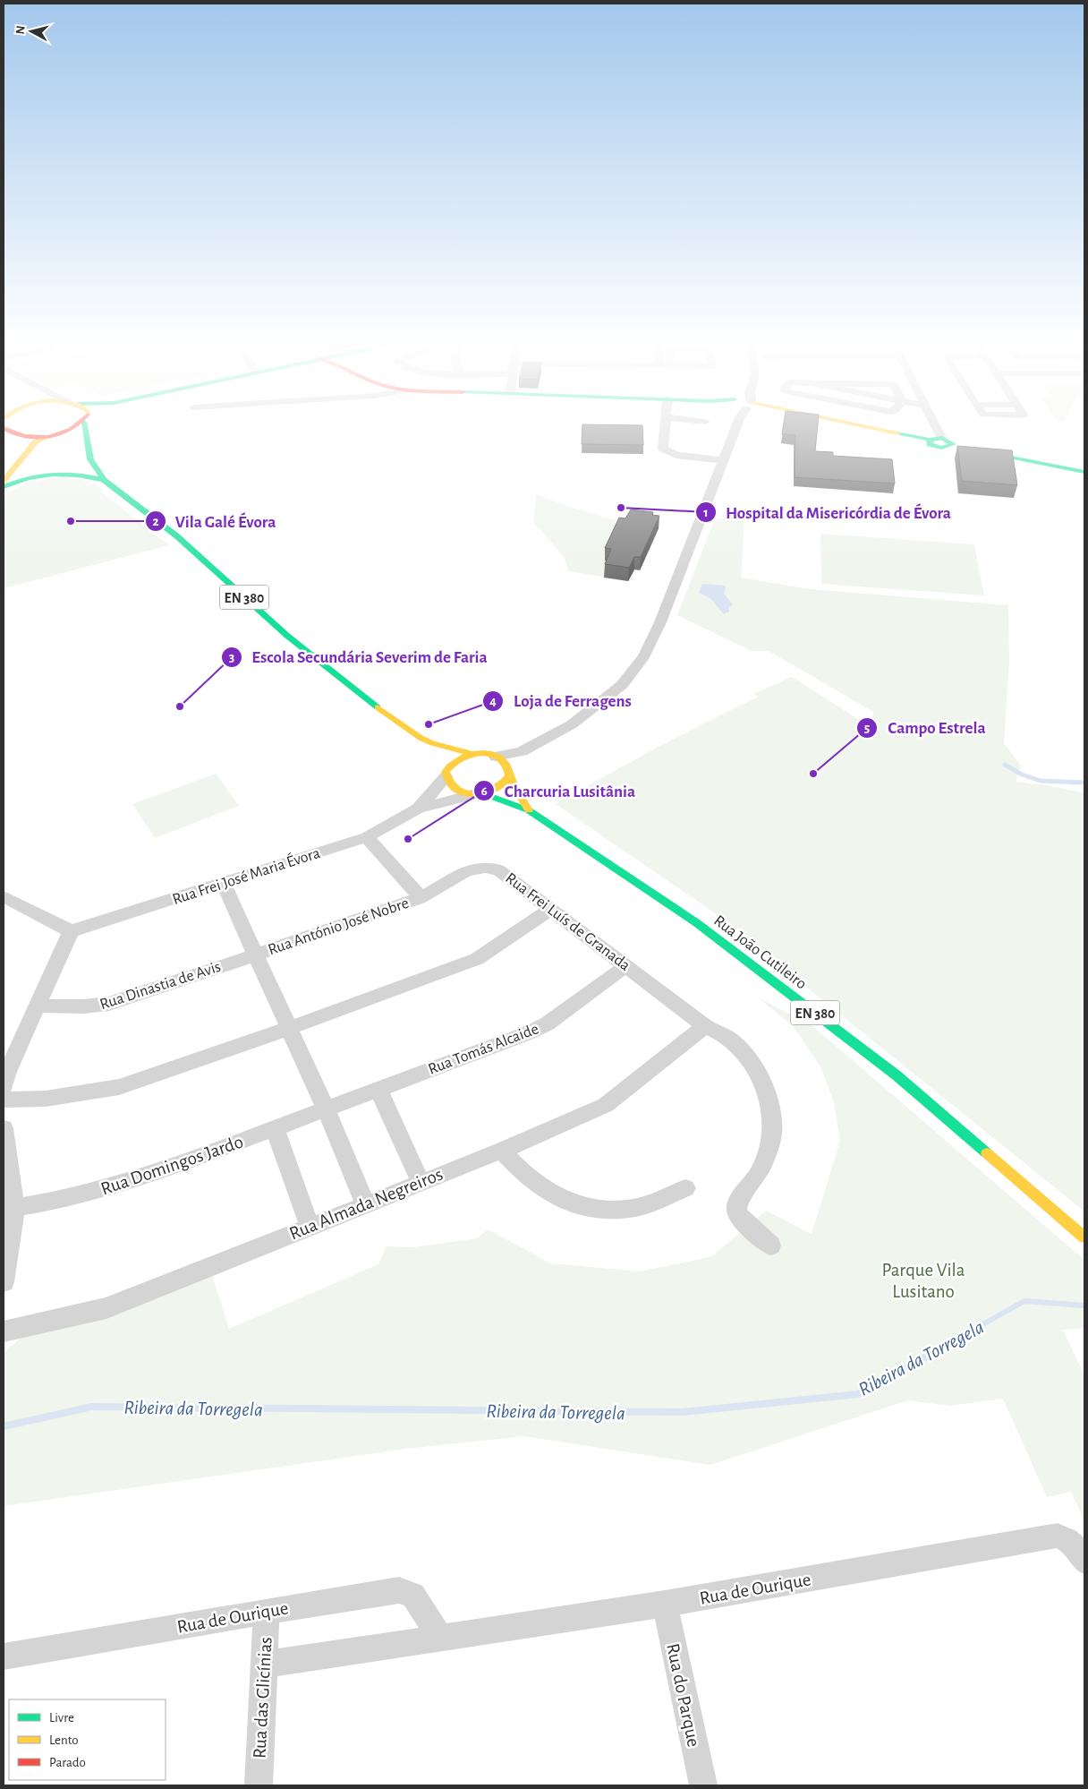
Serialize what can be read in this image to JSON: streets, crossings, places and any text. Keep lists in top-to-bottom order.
{
  "streets": {
    "main road": ["EN 380", "Rua João Cutileiro"],
    "street": [
      "Rua Frei José Maria Évora",
      "Rua Frei Luís de Granada",
      "Rua António José Nobre",
      "Rua Dinastia de Avis",
      "Rua Tomás Alcaide",
      "Rua Domingos Jardo",
      "Rua Almada Negreiros",
      "Rua de Ourique",
      "Rua do Parque",
      "Rua das Glicínias"
    ]
  },
  "crossings": [
    ["Rua Frei José Maria Évora", "Rua João Cutileiro"],
    ["Rua Frei Luís de Granada", "Rua António José Nobre"],
    ["Rua Frei Luís de Granada", "Rua Tomás Alcaide"],
    ["Rua Frei Luís de Granada", "Rua Almada Negreiros"],
    ["Rua António José Nobre", "Rua Dinastia de Avis"],
    ["Rua Tomás Alcaide", "Rua Domingos Jardo"],
    ["Rua de Ourique", "Rua do Parque"],
    ["Rua de Ourique", "Rua das Glicínias"]
  ],
  "water": ["Ribeira da Torregela"],
  "parks": ["Parque Vila Lusitano"],
  "places": [
    "Hospital da Misericórdia de Évora",
    "Vila Galé Évora",
    "Escola Secundária Severim de Faria",
    "Loja de Ferragens",
    "Campo Estrela",
    "Charcuria Lusitânia"
  ],
  "legend": ["Livre", "Lento", "Parado"],
  "north": "left"
}
